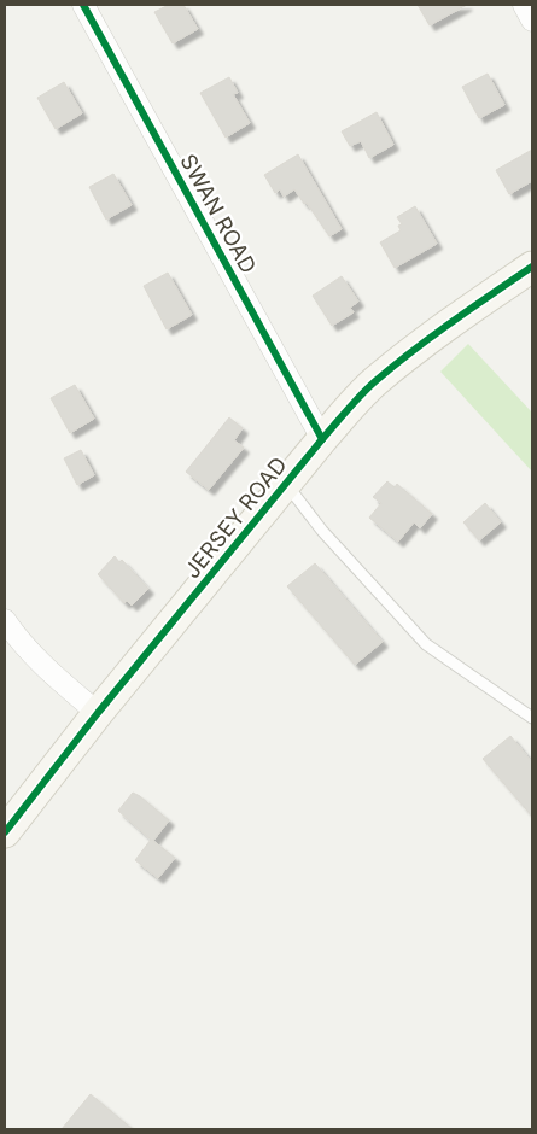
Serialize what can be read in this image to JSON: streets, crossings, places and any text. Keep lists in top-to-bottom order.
{
  "streets": {
    "street": ["SWAN ROAD", "JERSEY ROAD"]
  },
  "crossings": [
    ["SWAN ROAD", "JERSEY ROAD"]
  ]
}
